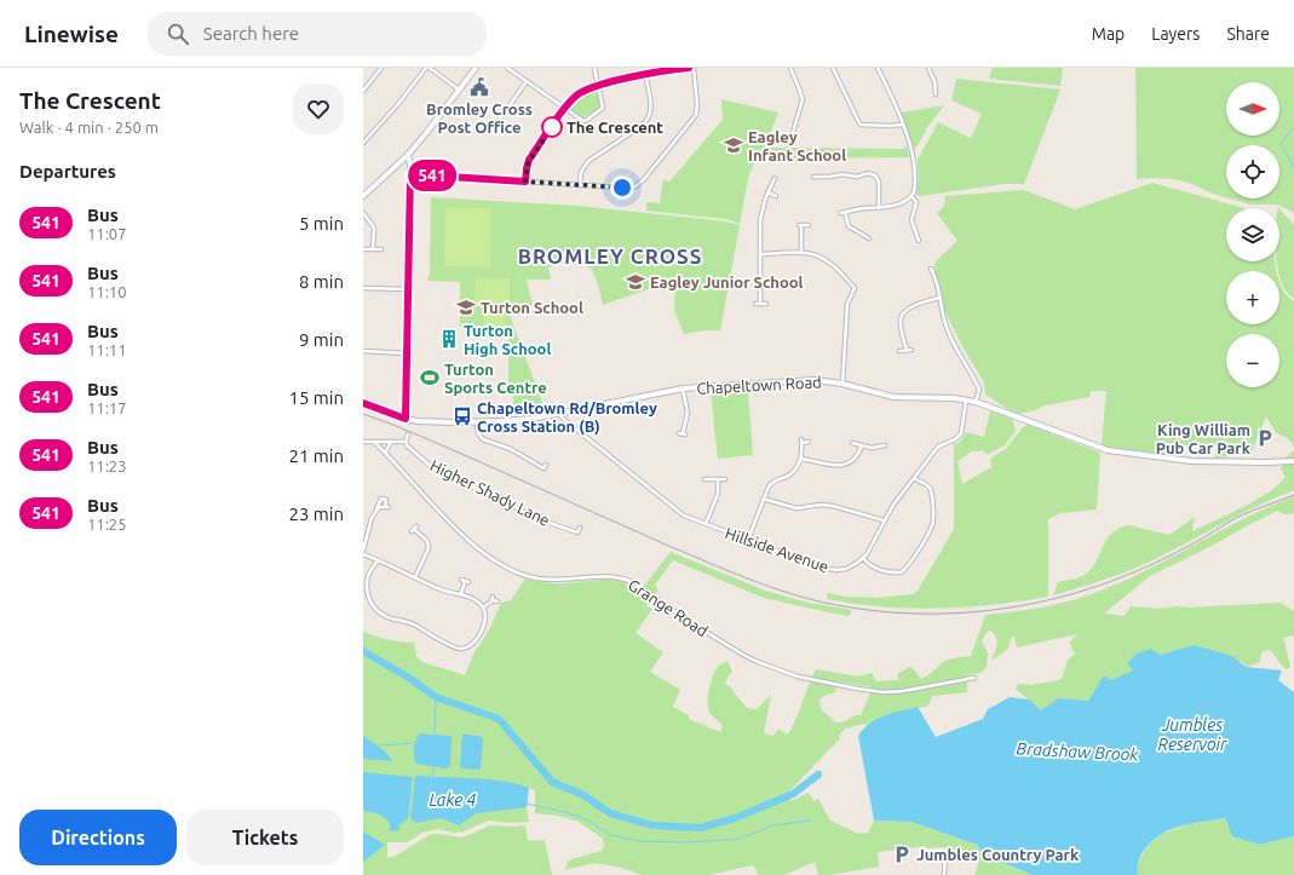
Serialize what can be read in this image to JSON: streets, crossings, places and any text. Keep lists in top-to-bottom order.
{
  "streets": {
    "main road": ["Chapeltown Road"],
    "street": ["Higher Shady Lane", "Hillside Avenue", "Grange Road"]
  },
  "crossings": [
    ["Chapeltown Road", "Hillside Avenue"]
  ],
  "districts": ["BROMLEY CROSS"],
  "water": ["Jumbles Reservoir", "Bradshaw Brook", "Lake 4"],
  "places": {
    "public building": ["Bromley Cross Post Office"],
    "other": ["The Crescent"],
    "school or university": ["Eagley Infant School", "Eagley Junior School", "Turton School"],
    "building": ["Turton High School"],
    "sports": ["Turton Sports Centre"],
    "bus stop": ["Chapeltown Rd/Bromley Cross Station (B)"],
    "parking": ["King William Pub Car Park", "Jumbles Country Park"]
  },
  "lines": ["bus line 541"],
  "north": "right",
  "page": {
    "header": "Linewise",
    "search": "Search here",
    "nav": ["Map", "Layers", "Share"],
    "heading": [
      ["The Crescent", "Walk · 4 min · 250 m"],
      "Departures"
    ],
    "on_map": "541",
    "map_buttons": ["+", "−"],
    "list": [
      {
        "mark": "541",
        "name": "Bus",
        "note": "11:07",
        "value": "5 min"
      },
      {
        "mark": "541",
        "name": "Bus",
        "note": "11:10",
        "value": "8 min"
      },
      {
        "mark": "541",
        "name": "Bus",
        "note": "11:11",
        "value": "9 min"
      },
      {
        "mark": "541",
        "name": "Bus",
        "note": "11:17",
        "value": "15 min"
      },
      {
        "mark": "541",
        "name": "Bus",
        "note": "11:23",
        "value": "21 min"
      },
      {
        "mark": "541",
        "name": "Bus",
        "note": "11:25",
        "value": "23 min"
      }
    ],
    "buttons": ["Directions", "Tickets"]
  }
}
